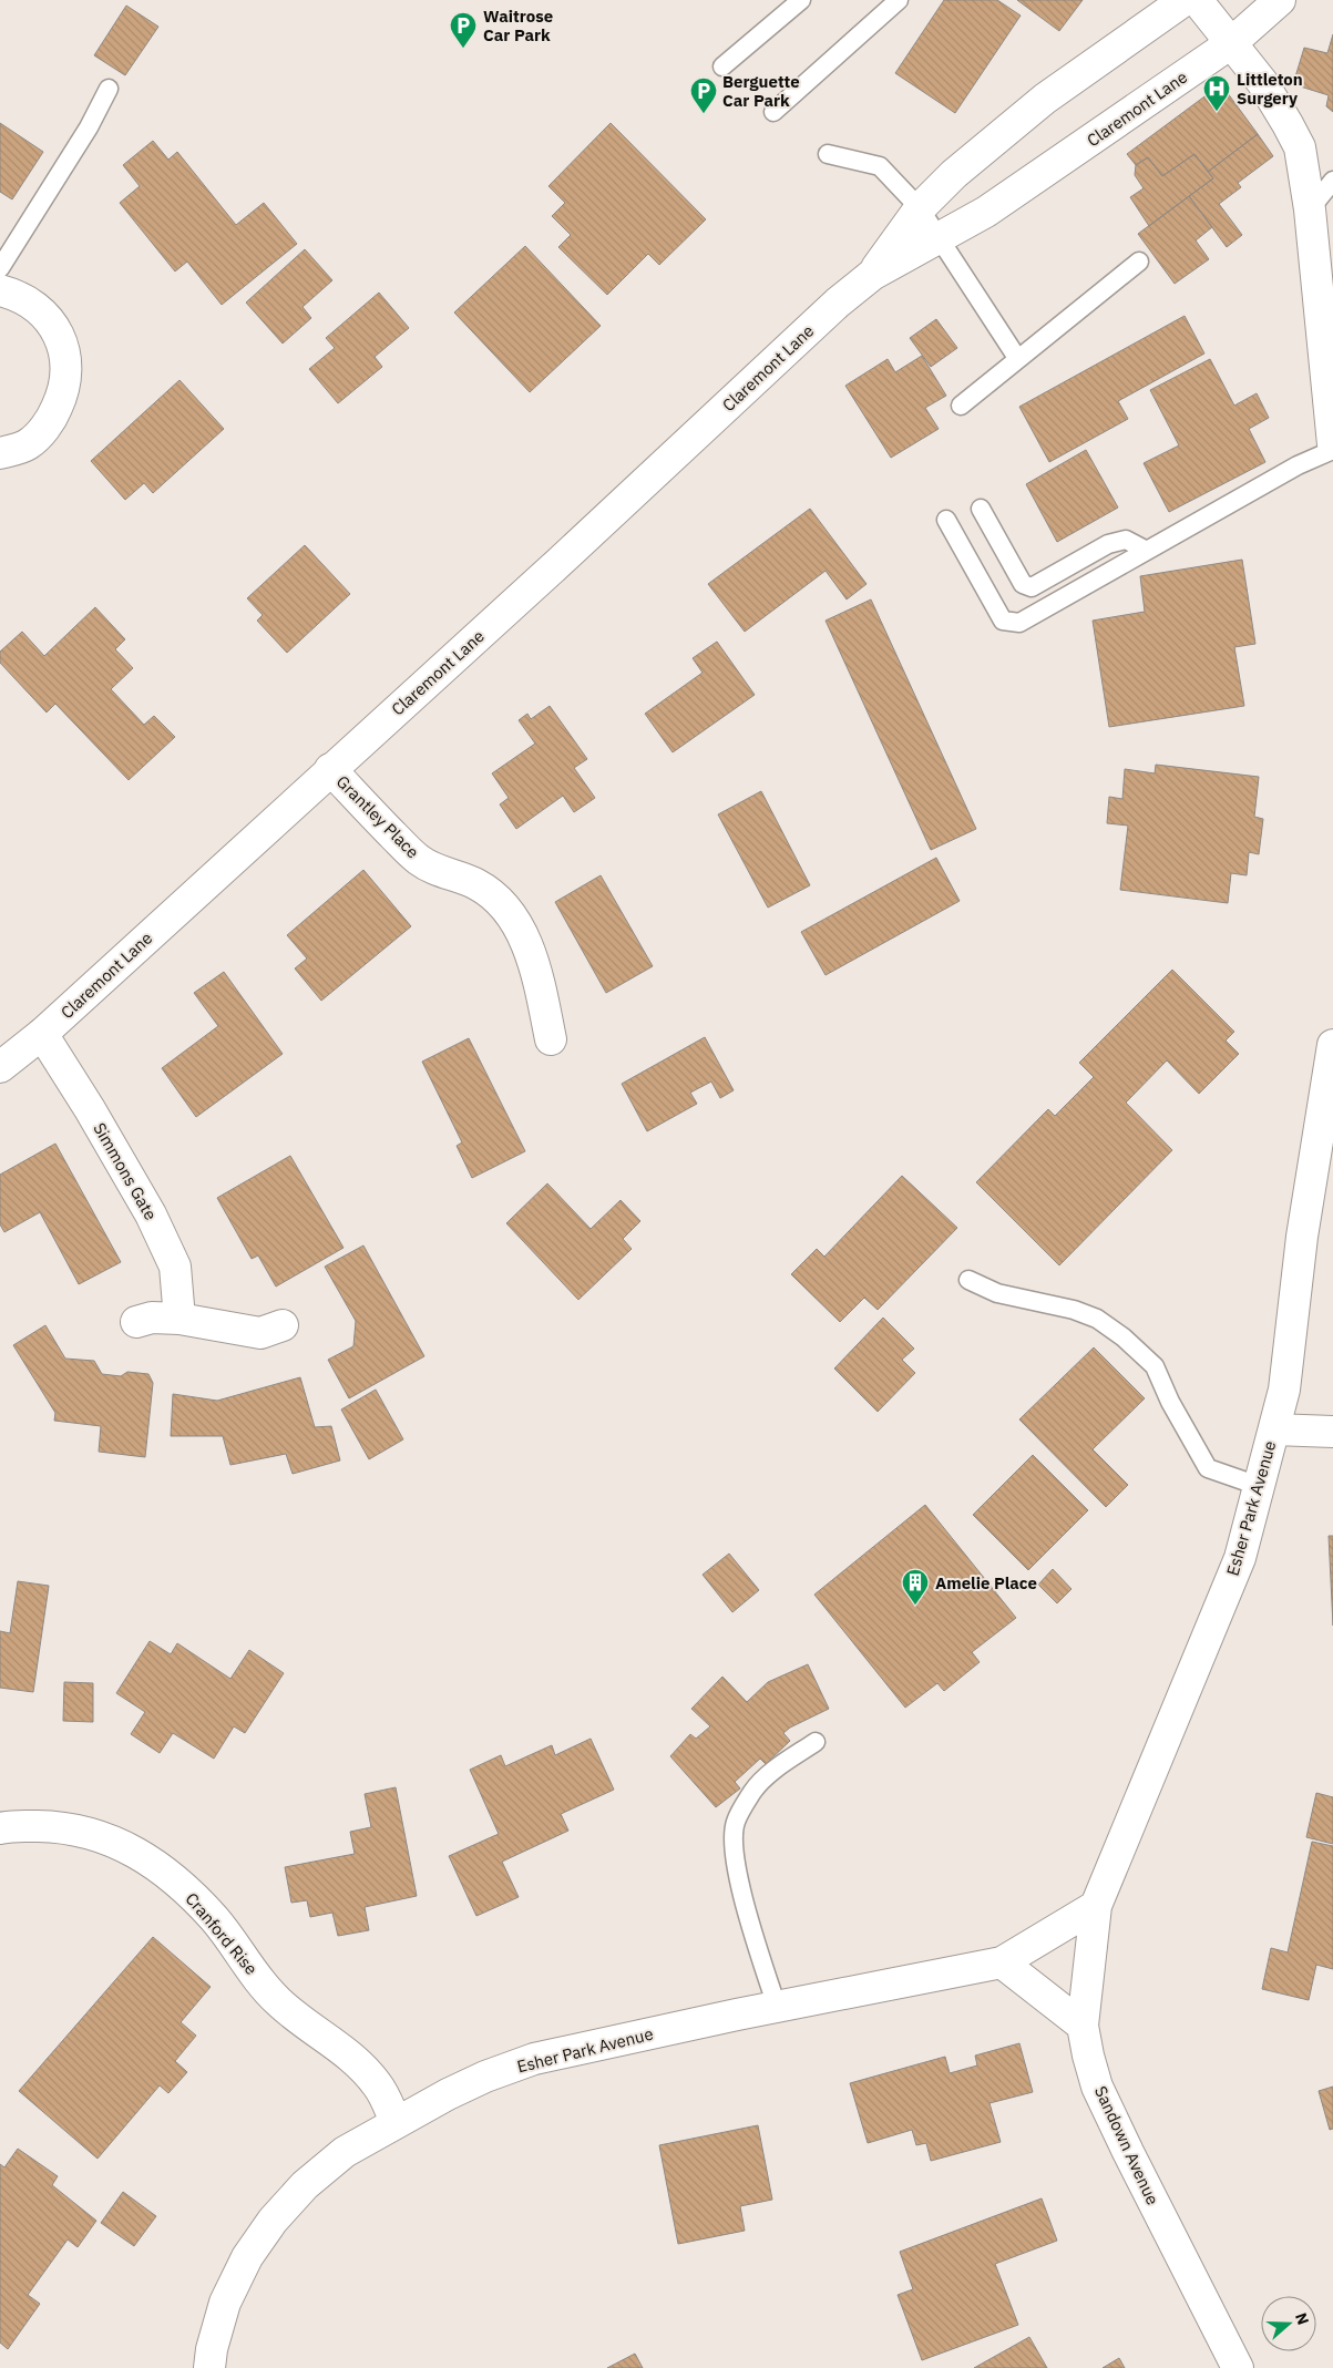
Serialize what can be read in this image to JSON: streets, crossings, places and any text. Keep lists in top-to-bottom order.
{
  "streets": {
    "street": [
      "Claremont Lane",
      "Grantley Place",
      "Simmons Gate",
      "Esher Park Avenue",
      "Cranford Rise",
      "Sandown Avenue"
    ]
  },
  "crossings": [
    ["Claremont Lane", "Grantley Place"],
    ["Claremont Lane", "Simmons Gate"],
    ["Esher Park Avenue", "Cranford Rise"],
    ["Esher Park Avenue", "Sandown Avenue"]
  ],
  "places": {
    "parking": ["Waitrose Car Park", "Berguette Car Park"],
    "hospital": ["Littleton Surgery"],
    "building": ["Amelie Place"]
  },
  "north": "right"
}
